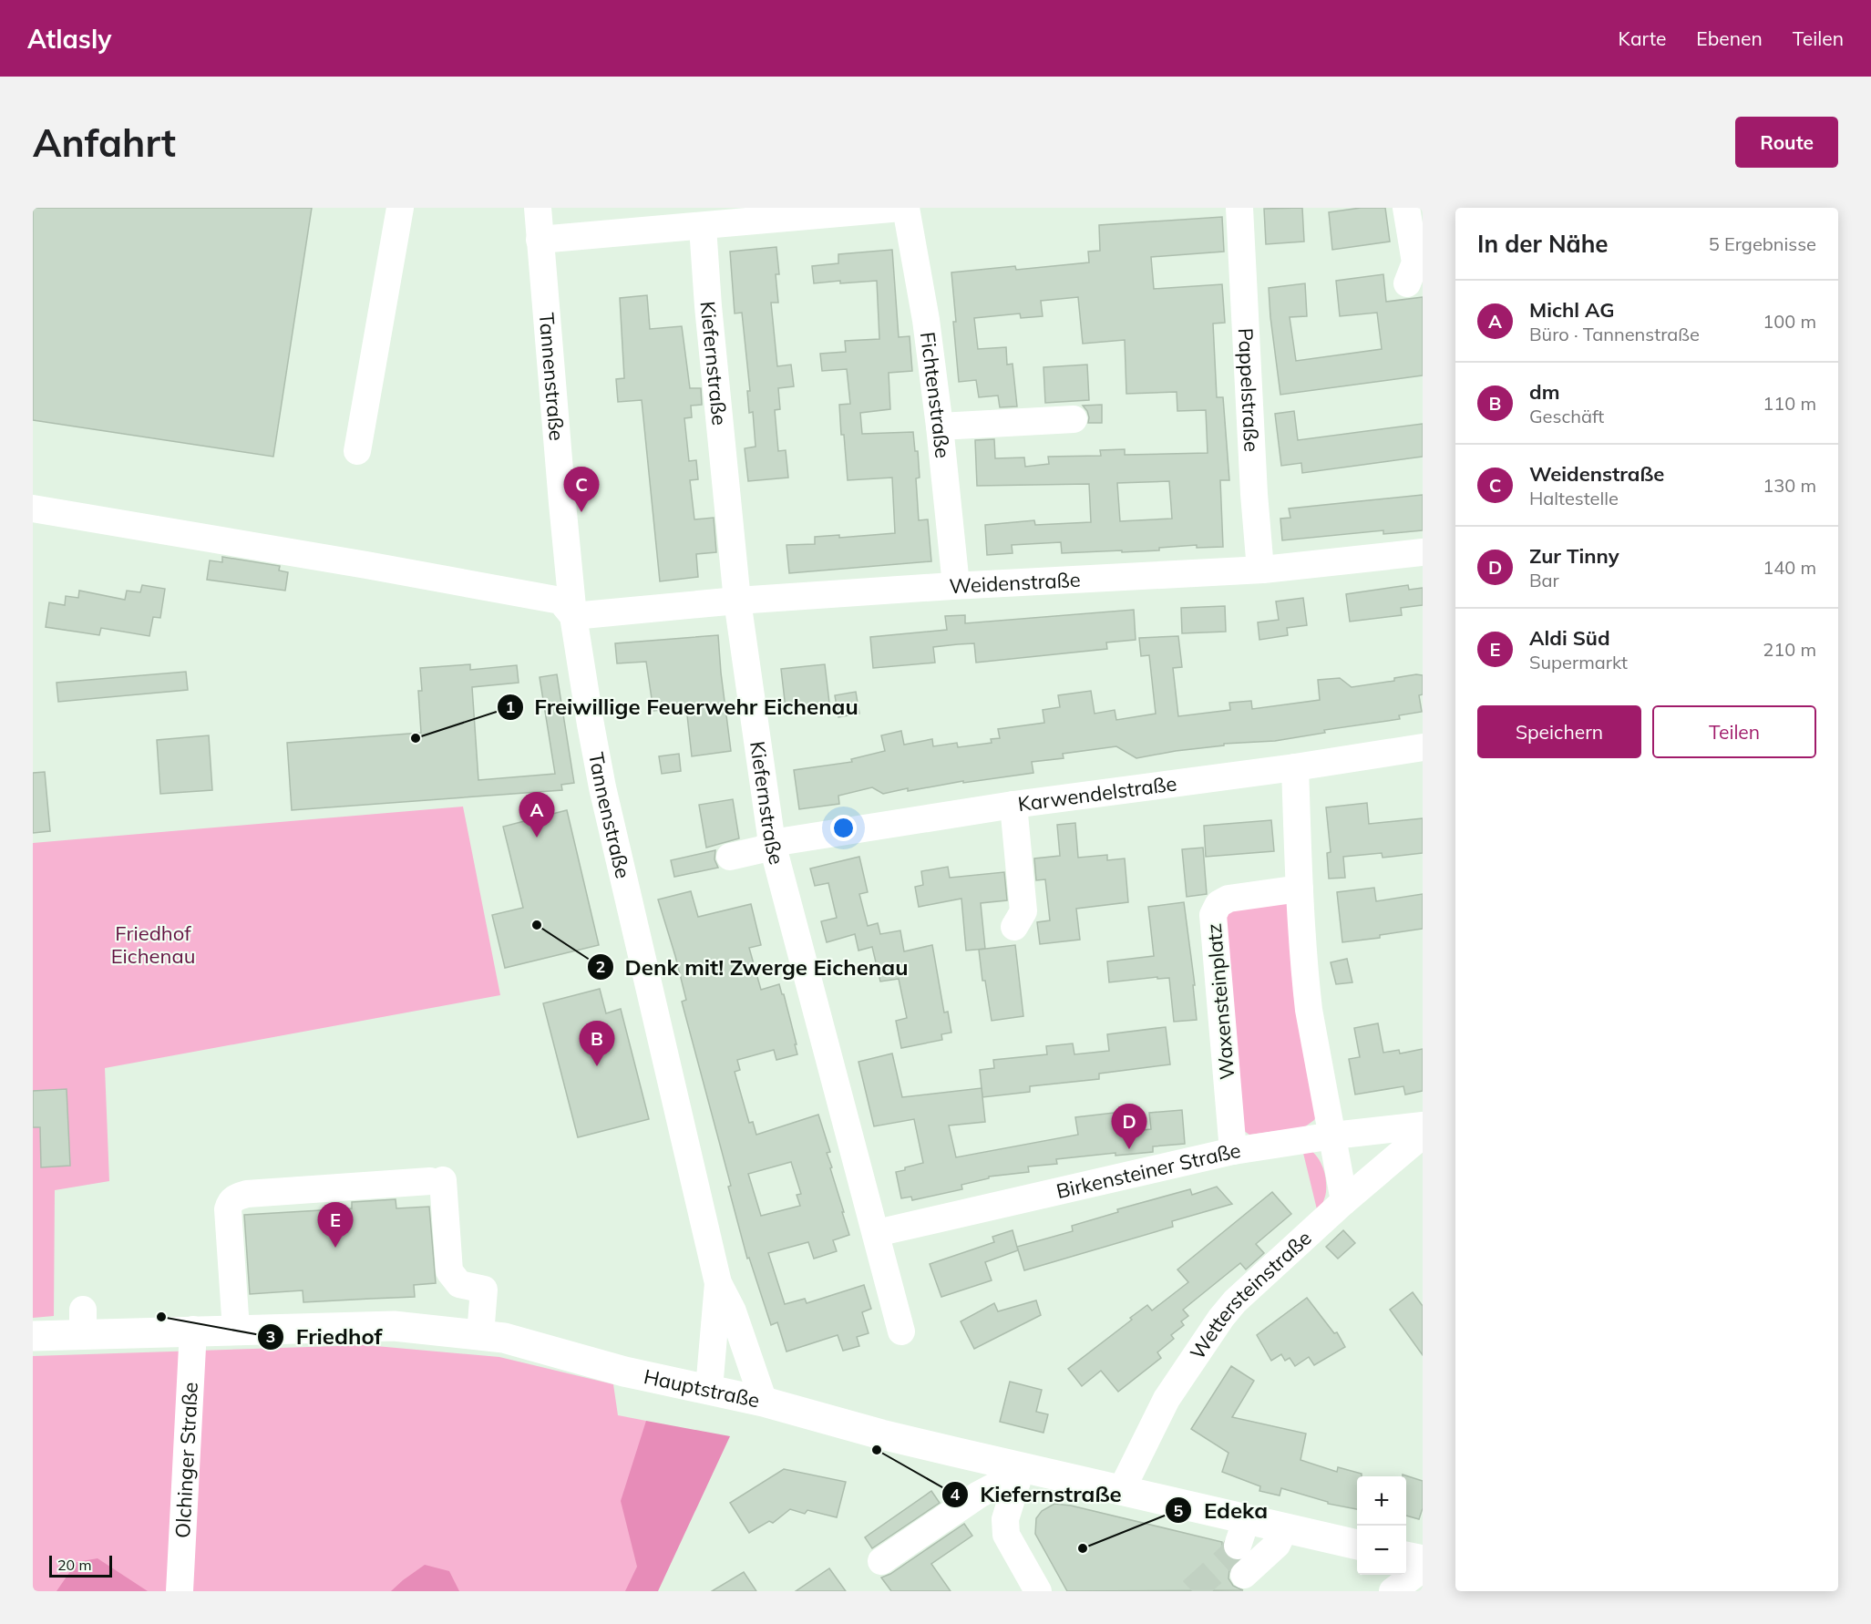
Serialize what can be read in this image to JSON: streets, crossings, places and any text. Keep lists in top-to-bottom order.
{
  "streets": {
    "main road": ["Hauptstraße"],
    "street": [
      "Kiefernstraße",
      "Tannenstraße",
      "Pappelstraße",
      "Fichtenstraße",
      "Weidenstraße",
      "Karwendelstraße",
      "Waxensteinplatz",
      "Birkensteiner Straße",
      "Wettersteinstraße",
      "Olchinger Straße"
    ]
  },
  "crossings": [
    ["Kiefernstraße", "Weidenstraße"],
    ["Kiefernstraße", "Karwendelstraße"],
    ["Kiefernstraße", "Birkensteiner Straße"],
    ["Tannenstraße", "Weidenstraße"],
    ["Tannenstraße", "Hauptstraße"],
    ["Pappelstraße", "Weidenstraße"],
    ["Fichtenstraße", "Weidenstraße"],
    ["Waxensteinplatz", "Birkensteiner Straße"],
    ["Wettersteinstraße", "Hauptstraße"],
    ["Hauptstraße", "Olchinger Straße"]
  ],
  "parks": ["Friedhof Eichenau"],
  "places": [
    "Freiwillige Feuerwehr Eichenau",
    "Denk mit! Zwerge Eichenau",
    "Friedhof",
    "Kiefernstraße",
    "Edeka"
  ],
  "scale_bar": "20 m",
  "page": {
    "header": "Atlasly",
    "nav": ["Karte", "Ebenen", "Teilen"],
    "buttons": [
      "Route",
      ["Speichern", "Teilen"]
    ],
    "title": "Anfahrt",
    "heading": ["In der Nähe", "5 Ergebnisse"],
    "list": [
      {
        "mark": "A",
        "name": "Michl AG",
        "note": "Büro · Tannenstraße",
        "value": "100 m"
      },
      {
        "mark": "B",
        "name": "dm",
        "note": "Geschäft",
        "value": "110 m"
      },
      {
        "mark": "C",
        "name": "Weidenstraße",
        "note": "Haltestelle",
        "value": "130 m"
      },
      {
        "mark": "D",
        "name": "Zur Tinny",
        "note": "Bar",
        "value": "140 m"
      },
      {
        "mark": "E",
        "name": "Aldi Süd",
        "note": "Supermarkt",
        "value": "210 m"
      }
    ],
    "pins": [
      "C",
      "A",
      "B",
      "D",
      "E"
    ],
    "map_buttons": ["+", "−"],
    "scale": "20 m"
  }
}
